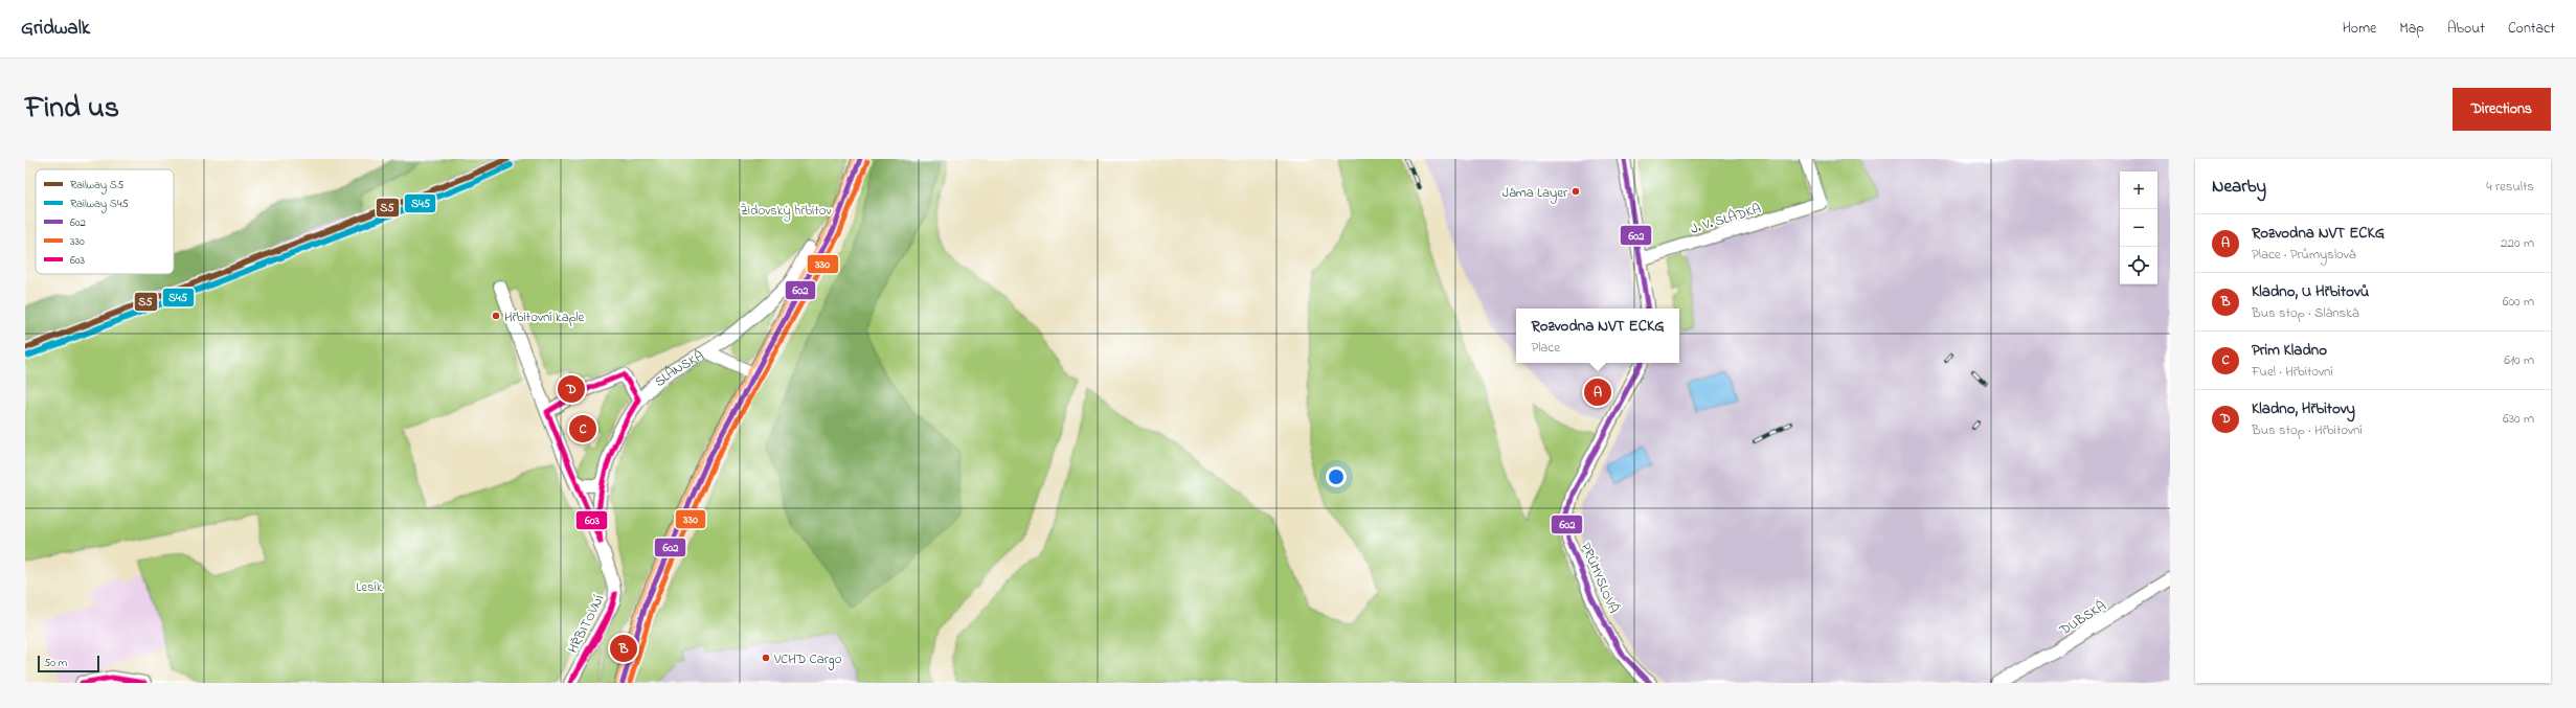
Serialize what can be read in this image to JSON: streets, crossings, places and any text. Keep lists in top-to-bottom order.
{
  "streets": {
    "street": [
      "J. V. SLÁDKA",
      "SLÁNSKÁ",
      "PRŮMYSLOVÁ",
      "DUBSKÁ",
      "HŘBITOVNÍ"
    ]
  },
  "crossings": [
    ["SLÁNSKÁ", "HŘBITOVNÍ"]
  ],
  "parks": ["Židovský hřbitov", "Lesík"],
  "places": ["Jáma Layer", "Hřbitovní kaple", "VCHD Cargo"],
  "lines": [
    "rail line S5",
    "transit line 602",
    "transit line 330",
    "rail line S45",
    "transit line 603"
  ],
  "legend": [
    "Railway S5",
    "Railway S45",
    "602",
    "330",
    "603"
  ],
  "scale_bar": "50 m",
  "page": {
    "header": "Gridwalk",
    "nav": [
      "Home",
      "Map",
      "About",
      "Contact"
    ],
    "title": "Find us",
    "buttons": "Directions",
    "heading": ["Nearby", "4 results"],
    "map_buttons": ["+", "−"],
    "list": [
      {
        "mark": "A",
        "name": "Rozvodna NVT ECKG",
        "note": "Place · Průmyslová",
        "value": "220 m"
      },
      {
        "mark": "B",
        "name": "Kladno, U Hřbitovů",
        "note": "Bus stop · Slánská",
        "value": "600 m"
      },
      {
        "mark": "C",
        "name": "Prim Kladno",
        "note": "Fuel · Hřbitovní",
        "value": "610 m"
      },
      {
        "mark": "D",
        "name": "Kladno, Hřbitovy",
        "note": "Bus stop · Hřbitovní",
        "value": "630 m"
      }
    ],
    "popup": ["Rozvodna NVT ECKG", "Place"],
    "pins": [
      "D",
      "A",
      "C",
      "B"
    ],
    "scale": "50 m"
  }
}
